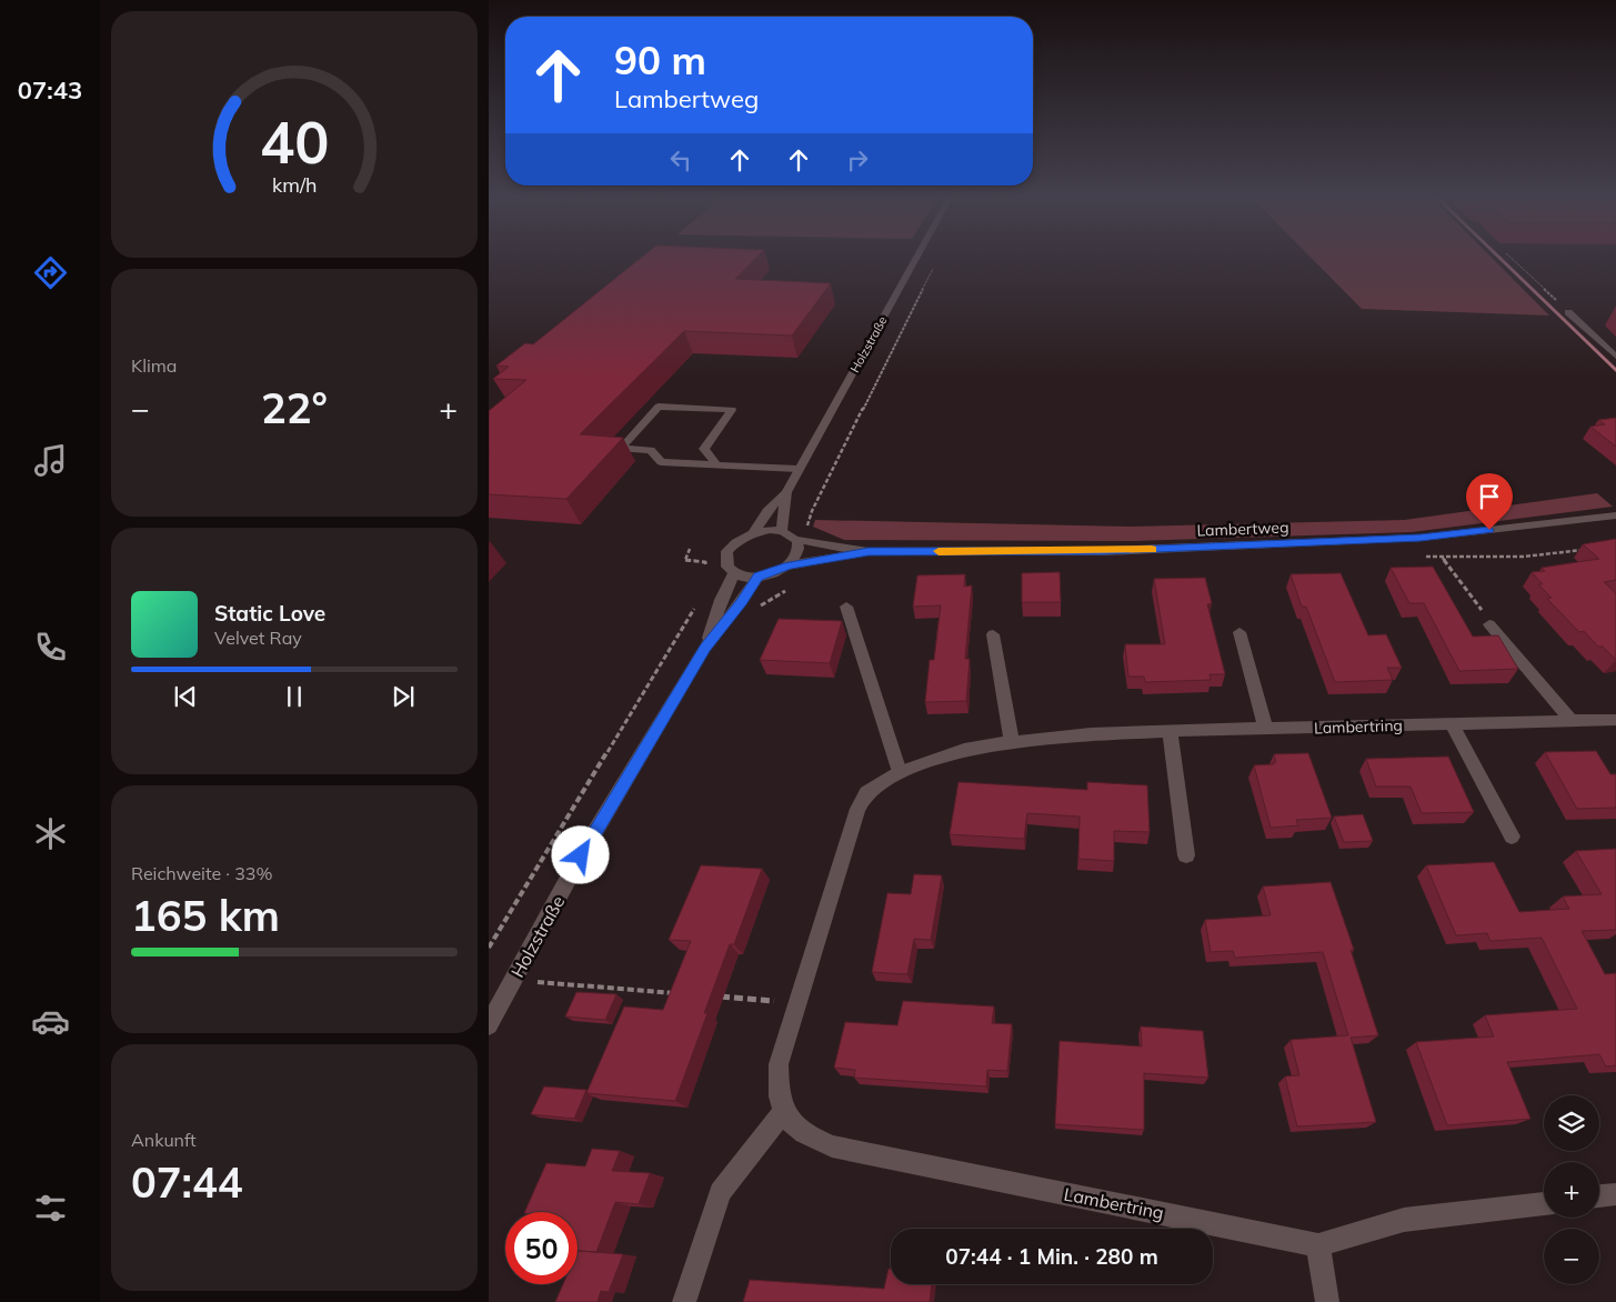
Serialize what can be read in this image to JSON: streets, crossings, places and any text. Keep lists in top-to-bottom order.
{
  "streets": {
    "street": ["Holzstraße", "Lambertweg", "Lambertring"]
  },
  "crossings": [
    ["Holzstraße", "Lambertweg"]
  ],
  "page": {
    "tabs": "07:43",
    "turn": ["90 m", "Lambertweg"],
    "tile": [
      "Klima",
      ["Reichweite · 33%", "165 km"],
      ["Ankunft", "07:44"]
    ],
    "heat": ["−", "22°", "+"],
    "song": ["Static Love", "Velvet Ray"],
    "map_buttons": ["+", "−"],
    "limit": "50",
    "trip": "07:44 · 1 Min. · 280 m",
    "gauge": ["40", "km/h"]
  }
}
